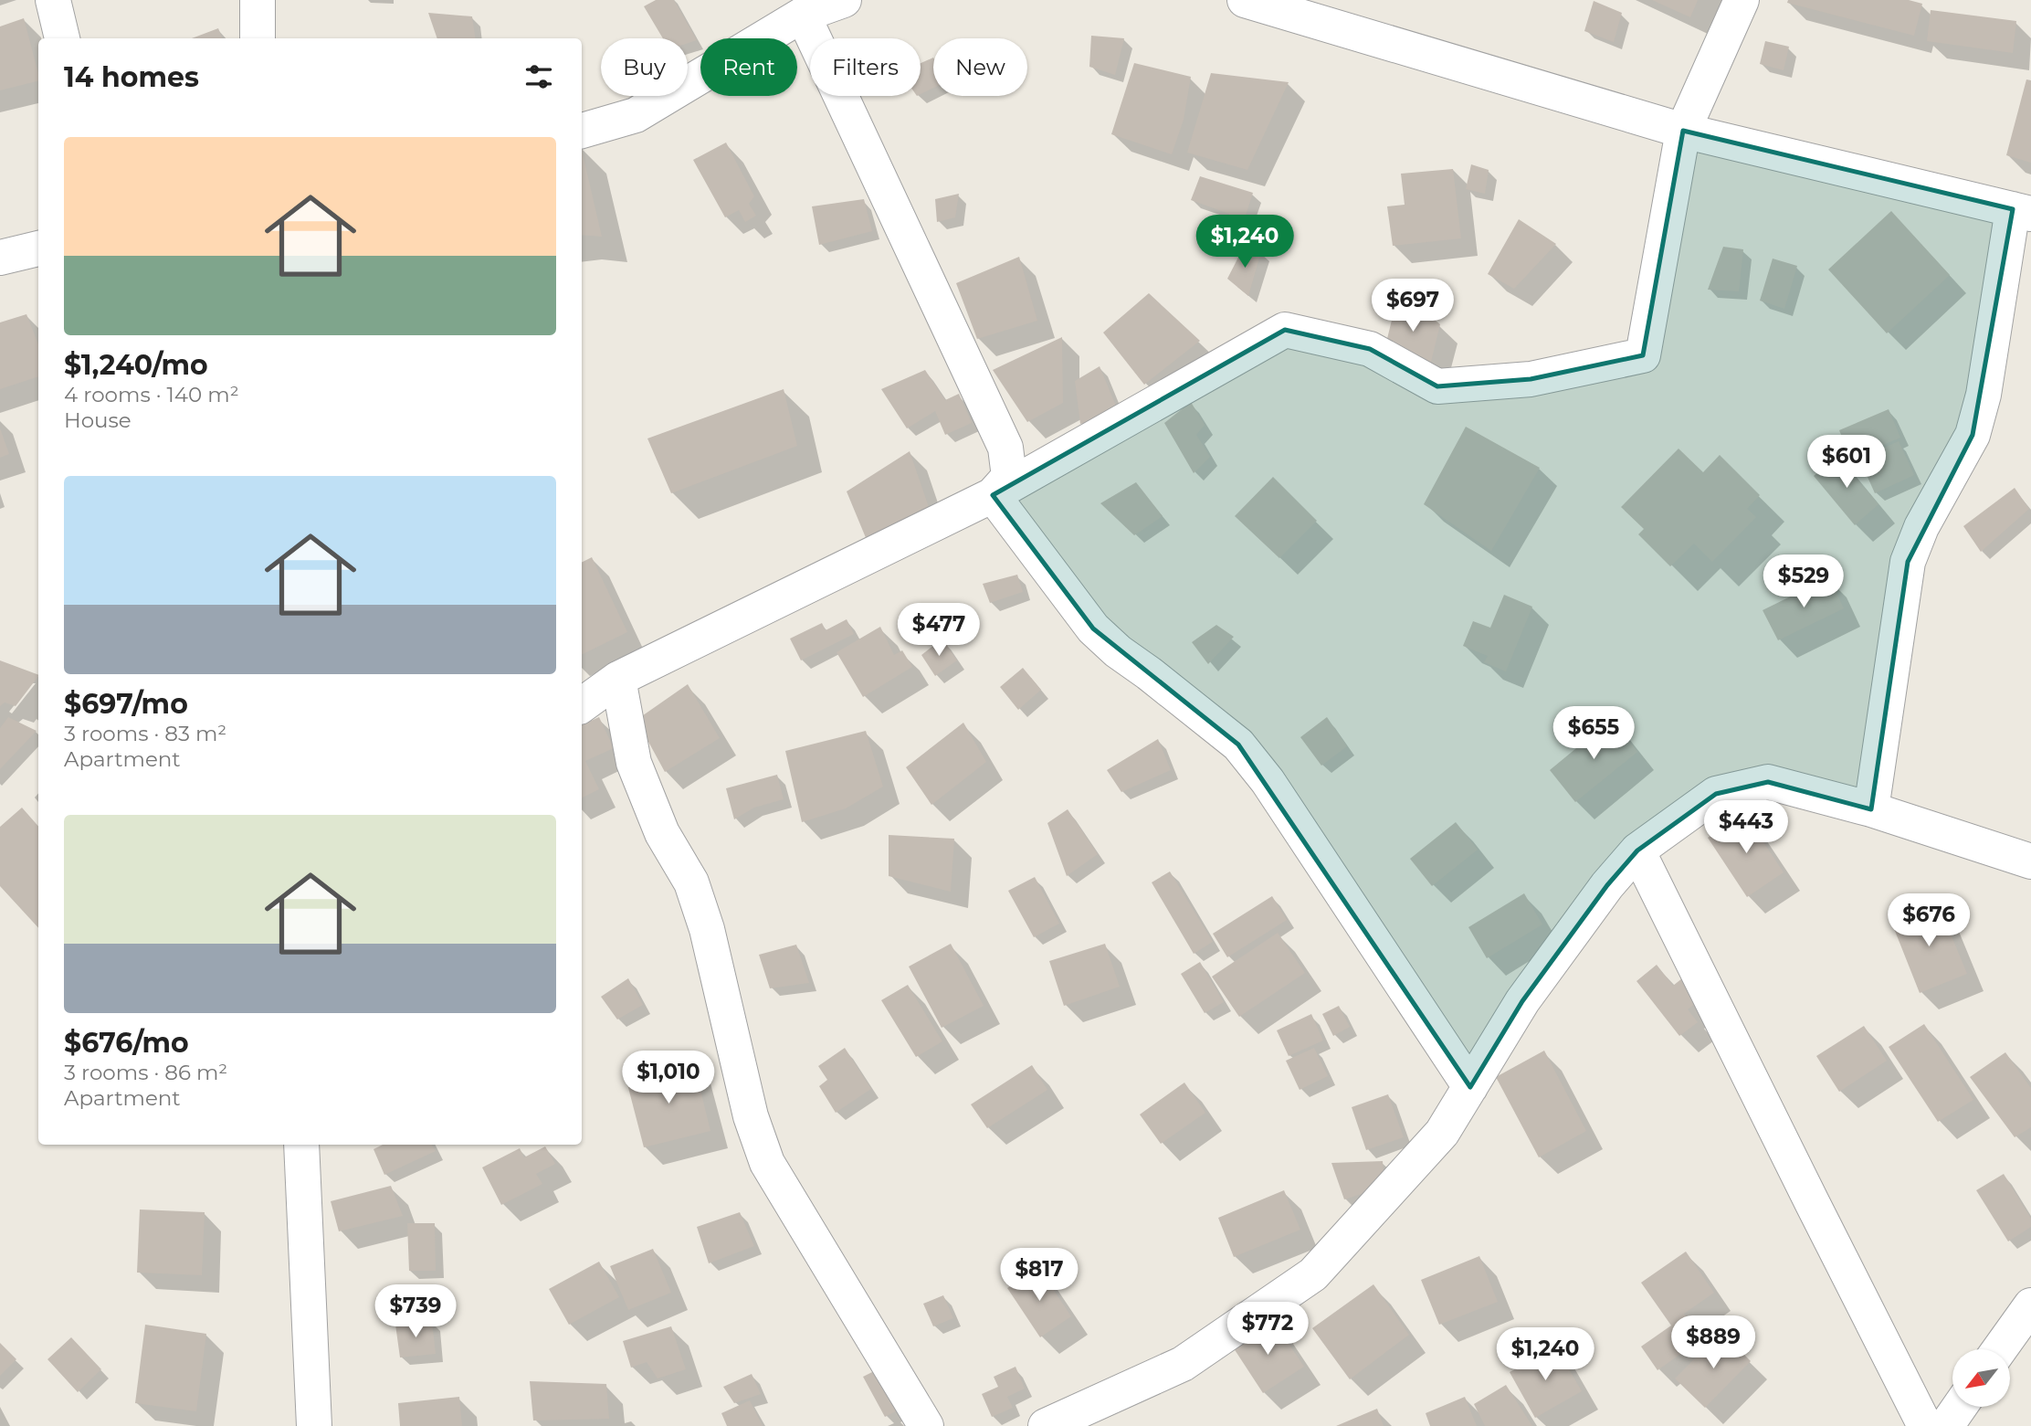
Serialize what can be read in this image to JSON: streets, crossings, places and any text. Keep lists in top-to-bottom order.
{
  "north": "bottom left",
  "page": {
    "chip": [
      "Buy",
      "Rent",
      "Filters",
      "New"
    ],
    "heading": "14 homes",
    "list": [
      {
        "name": "$1,240/mo",
        "note": "4 rooms · 140 m² · House"
      },
      {
        "name": "$697/mo",
        "note": "3 rooms · 83 m² · Apartment"
      },
      {
        "name": "$676/mo",
        "note": "3 rooms · 86 m² · Apartment"
      }
    ],
    "price": [
      "$1,240",
      "$697",
      "$601",
      "$529",
      "$477",
      "$655",
      "$443",
      "$676",
      "$1,010",
      "$817",
      "$739",
      "$772",
      "$889",
      "$1,240"
    ]
  }
}
